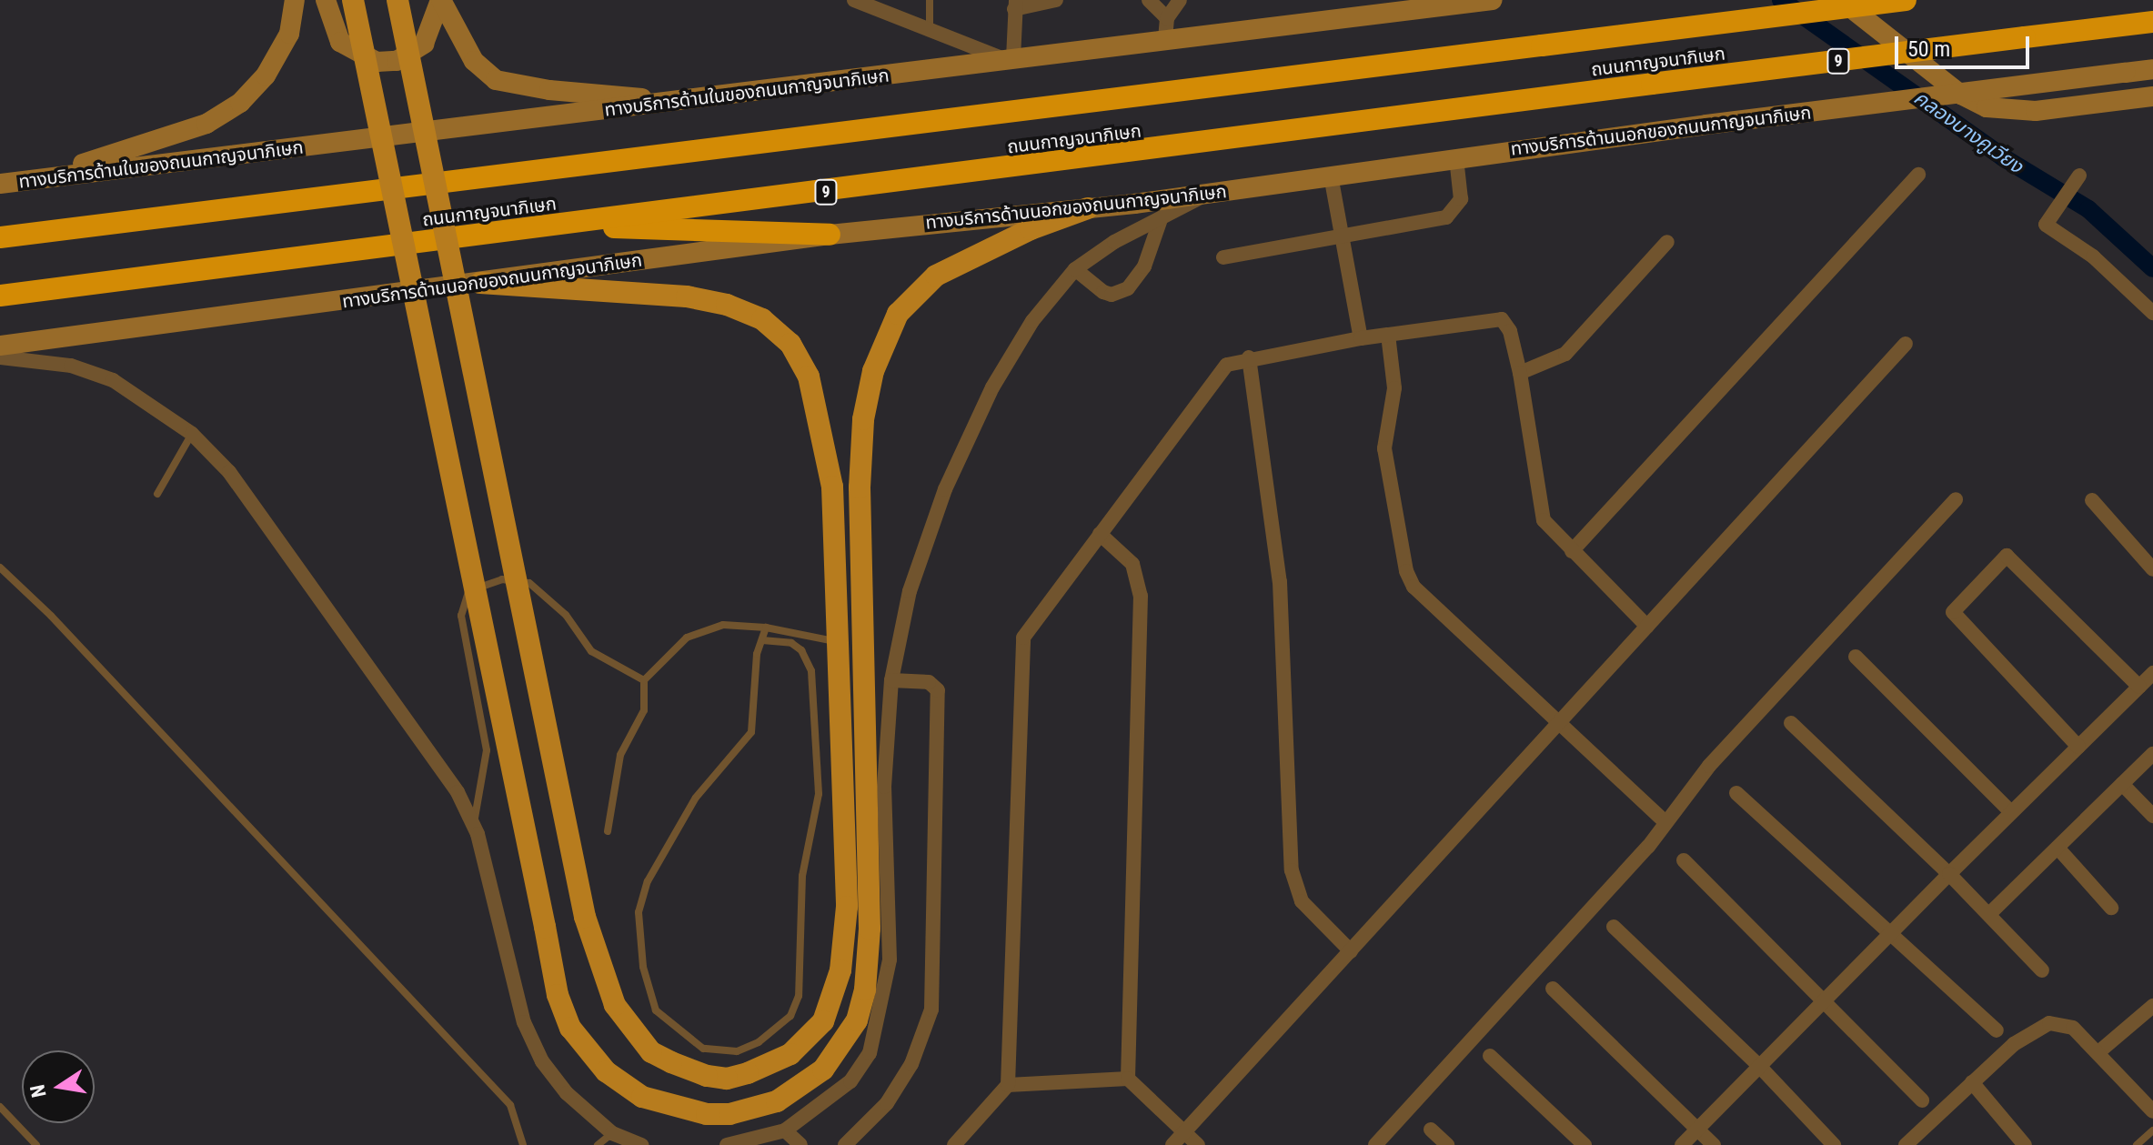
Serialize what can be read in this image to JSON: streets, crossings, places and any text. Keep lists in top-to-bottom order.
{
  "streets": {
    "highway": ["9", "ถนนกาญจนาภิเษก"],
    "main road": ["ทางบริการด้านในของถนนกาญจนาภิเษก", "ทางบริการด้านนอกของถนนกาญจนาภิเษก"]
  },
  "water": ["คลองบางคูเวียง"],
  "scale_bar": "50 m",
  "north": "left"
}
